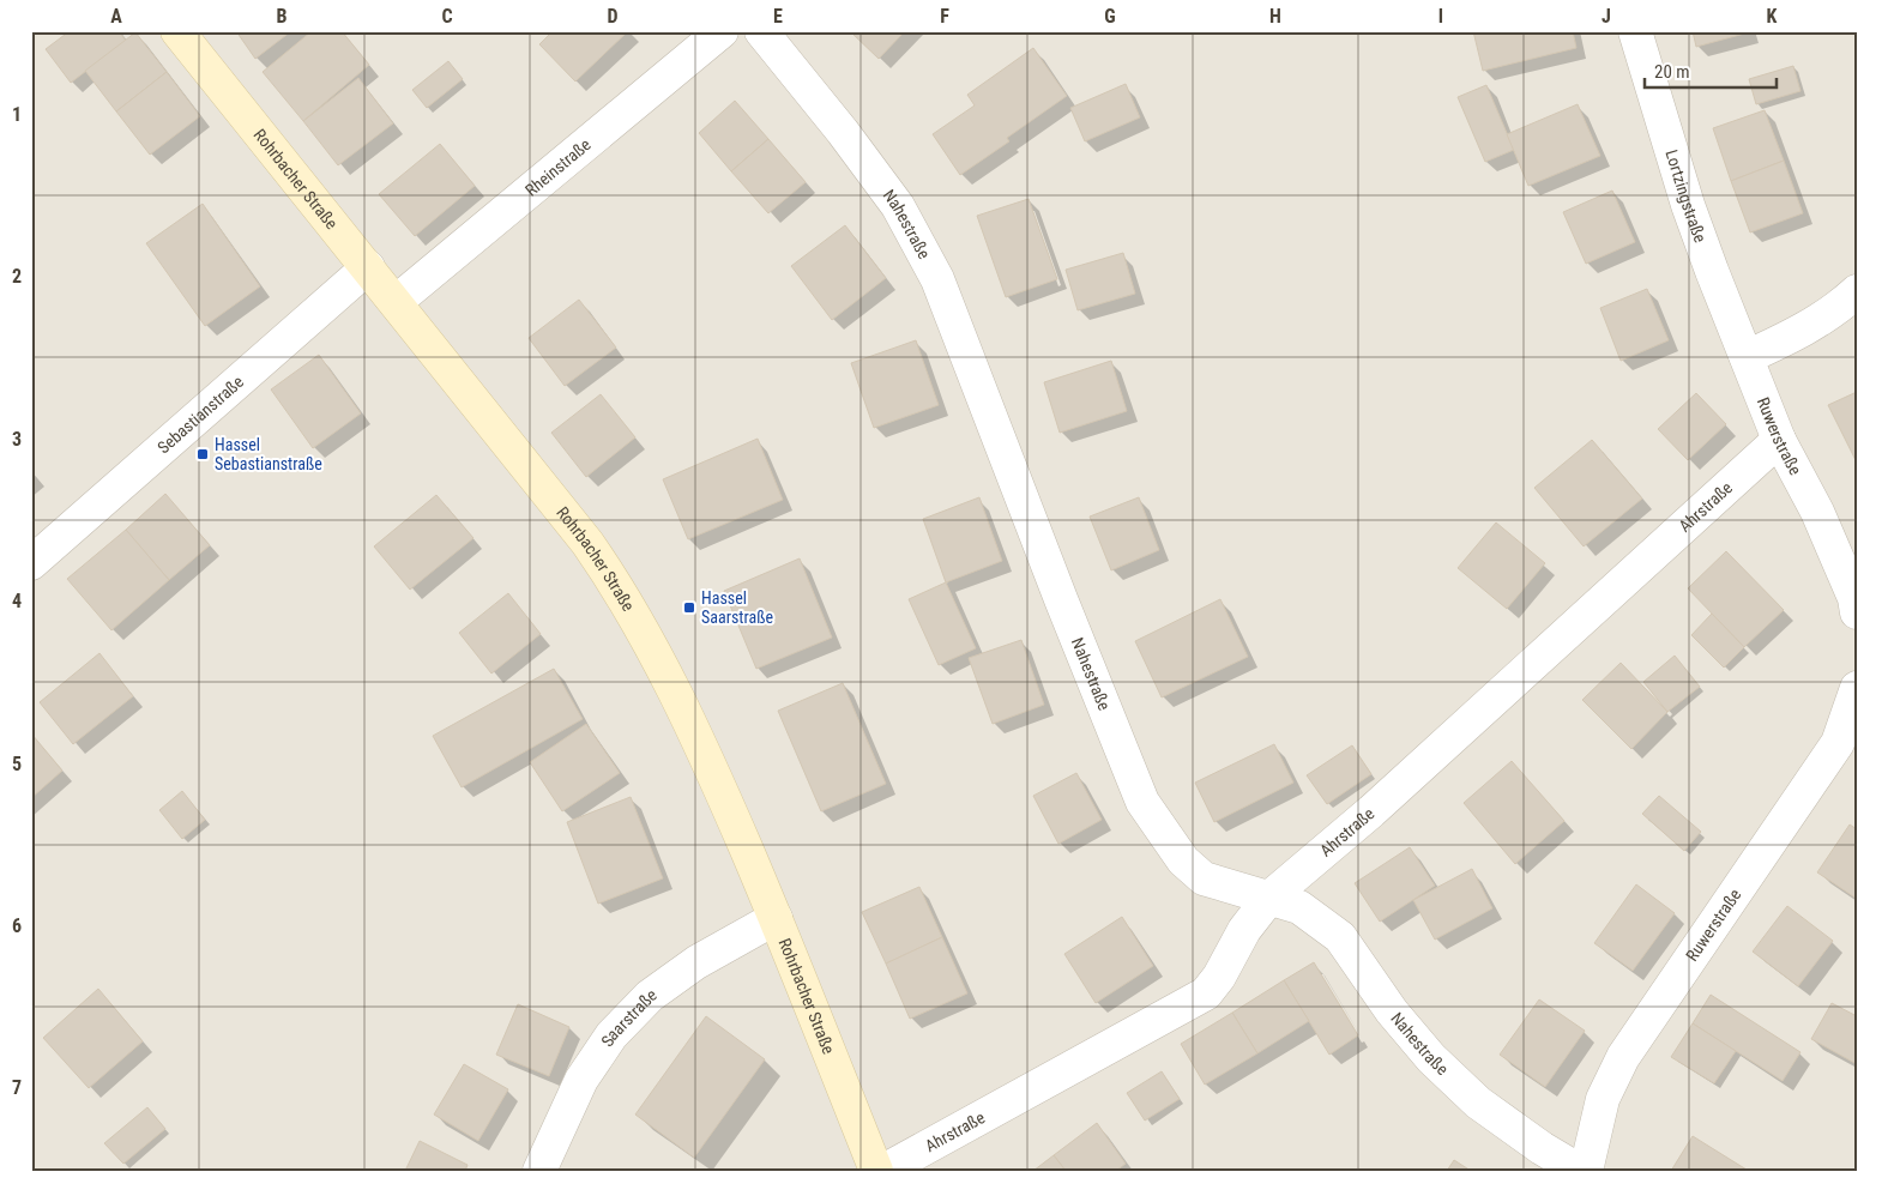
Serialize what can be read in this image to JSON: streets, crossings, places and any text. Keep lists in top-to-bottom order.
{
  "streets": {
    "street": [
      "Rheinstraße",
      "Rohrbacher Straße",
      "Lortzingstraße",
      "Nahestraße",
      "Sebastianstraße",
      "Ruwerstraße",
      "Ahrstraße",
      "Saarstraße"
    ]
  },
  "crossings": [
    ["Rheinstraße", "Rohrbacher Straße"],
    ["Rohrbacher Straße", "Sebastianstraße"],
    ["Rohrbacher Straße", "Saarstraße"],
    ["Lortzingstraße", "Ruwerstraße"],
    ["Nahestraße", "Ahrstraße"],
    ["Ruwerstraße", "Ahrstraße"]
  ],
  "places": {
    "transit": ["Hassel Sebastianstraße", "Hassel Saarstraße"]
  },
  "scale_bar": "20 m",
  "grid": {
    "columns": [
      "A",
      "B",
      "C",
      "D",
      "E",
      "F",
      "G",
      "H",
      "I",
      "J",
      "K"
    ],
    "rows": [
      "1",
      "2",
      "3",
      "4",
      "5",
      "6",
      "7"
    ]
  }
}
